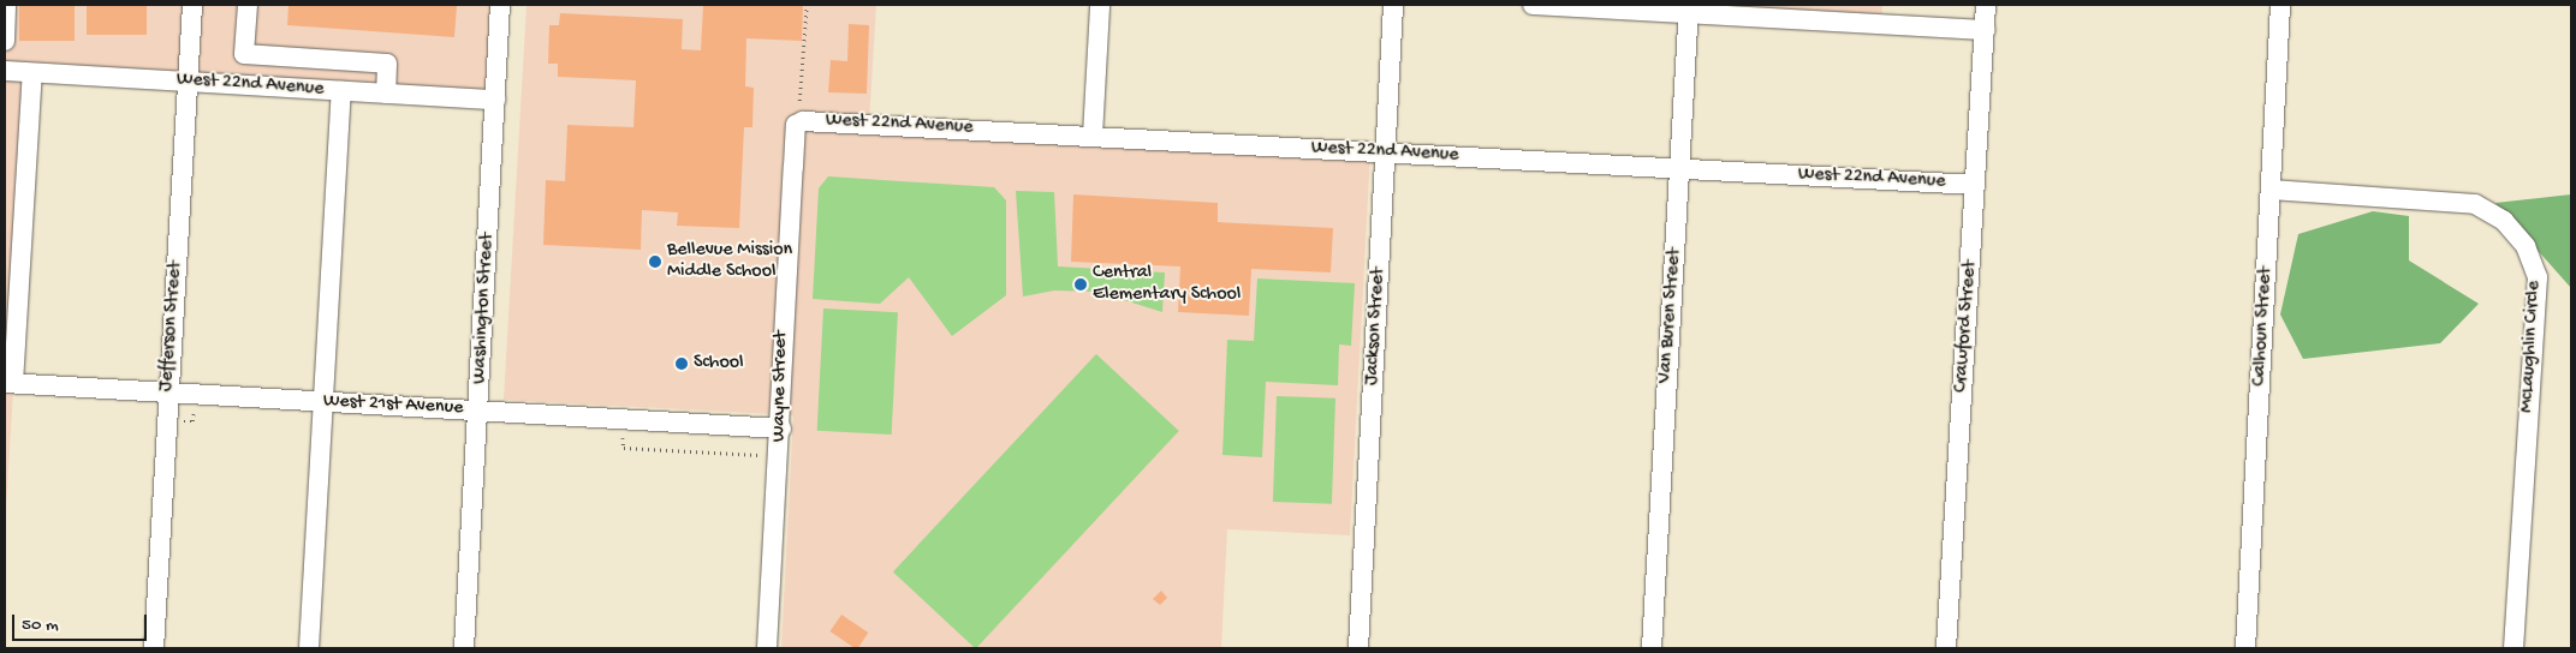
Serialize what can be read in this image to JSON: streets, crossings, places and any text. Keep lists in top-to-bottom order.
{
  "streets": {
    "street": [
      "West 22nd Avenue",
      "Washington Street",
      "Van Buren Street",
      "Jefferson Street",
      "Jackson Street",
      "Crawford Street",
      "Calhoun Street",
      "McLaughlin Circle",
      "Wayne Street",
      "West 21st Avenue"
    ]
  },
  "crossings": [
    ["West 22nd Avenue", "Washington Street"],
    ["West 22nd Avenue", "Van Buren Street"],
    ["West 22nd Avenue", "Jefferson Street"],
    ["West 22nd Avenue", "Jackson Street"],
    ["West 22nd Avenue", "Crawford Street"],
    ["West 22nd Avenue", "Wayne Street"],
    ["Washington Street", "West 21st Avenue"],
    ["Jefferson Street", "West 21st Avenue"],
    ["Calhoun Street", "McLaughlin Circle"],
    ["Wayne Street", "West 21st Avenue"]
  ],
  "places": ["Bellevue Mission Middle School", "Central Elementary School", "School"],
  "scale_bar": "50 m"
}
